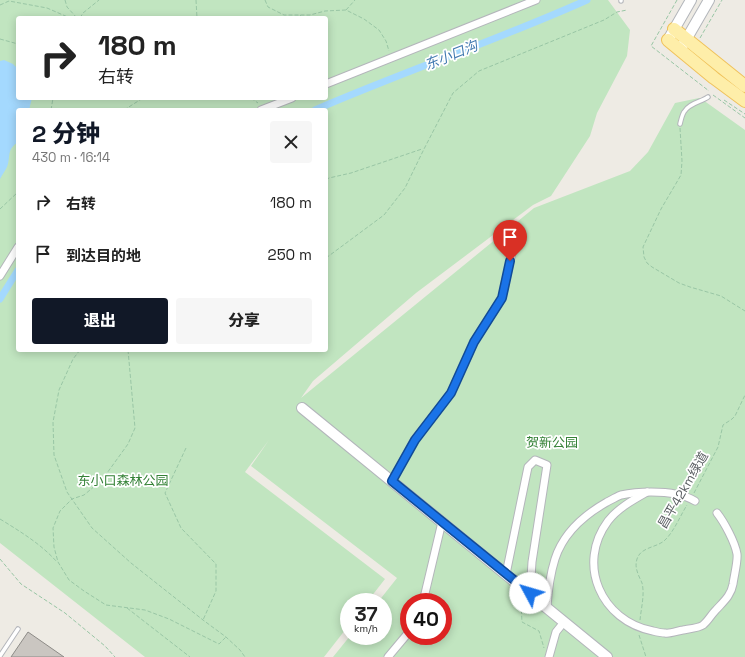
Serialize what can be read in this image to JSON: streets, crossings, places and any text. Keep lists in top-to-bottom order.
{
  "streets": {
    "path": ["昌平42km绿道"]
  },
  "water": ["东小口沟"],
  "parks": ["贺新公园", "东小口森林公园"],
  "page": {
    "turn": ["180 m", "右转"],
    "heading": ["2 分钟", "430 m · 16:14"],
    "list": [
      {
        "name": "右转",
        "value": "180 m"
      },
      {
        "name": "到达目的地",
        "value": "250 m"
      }
    ],
    "buttons": ["退出", "分享"],
    "speed": "37 km/h",
    "limit": "40"
  }
}
